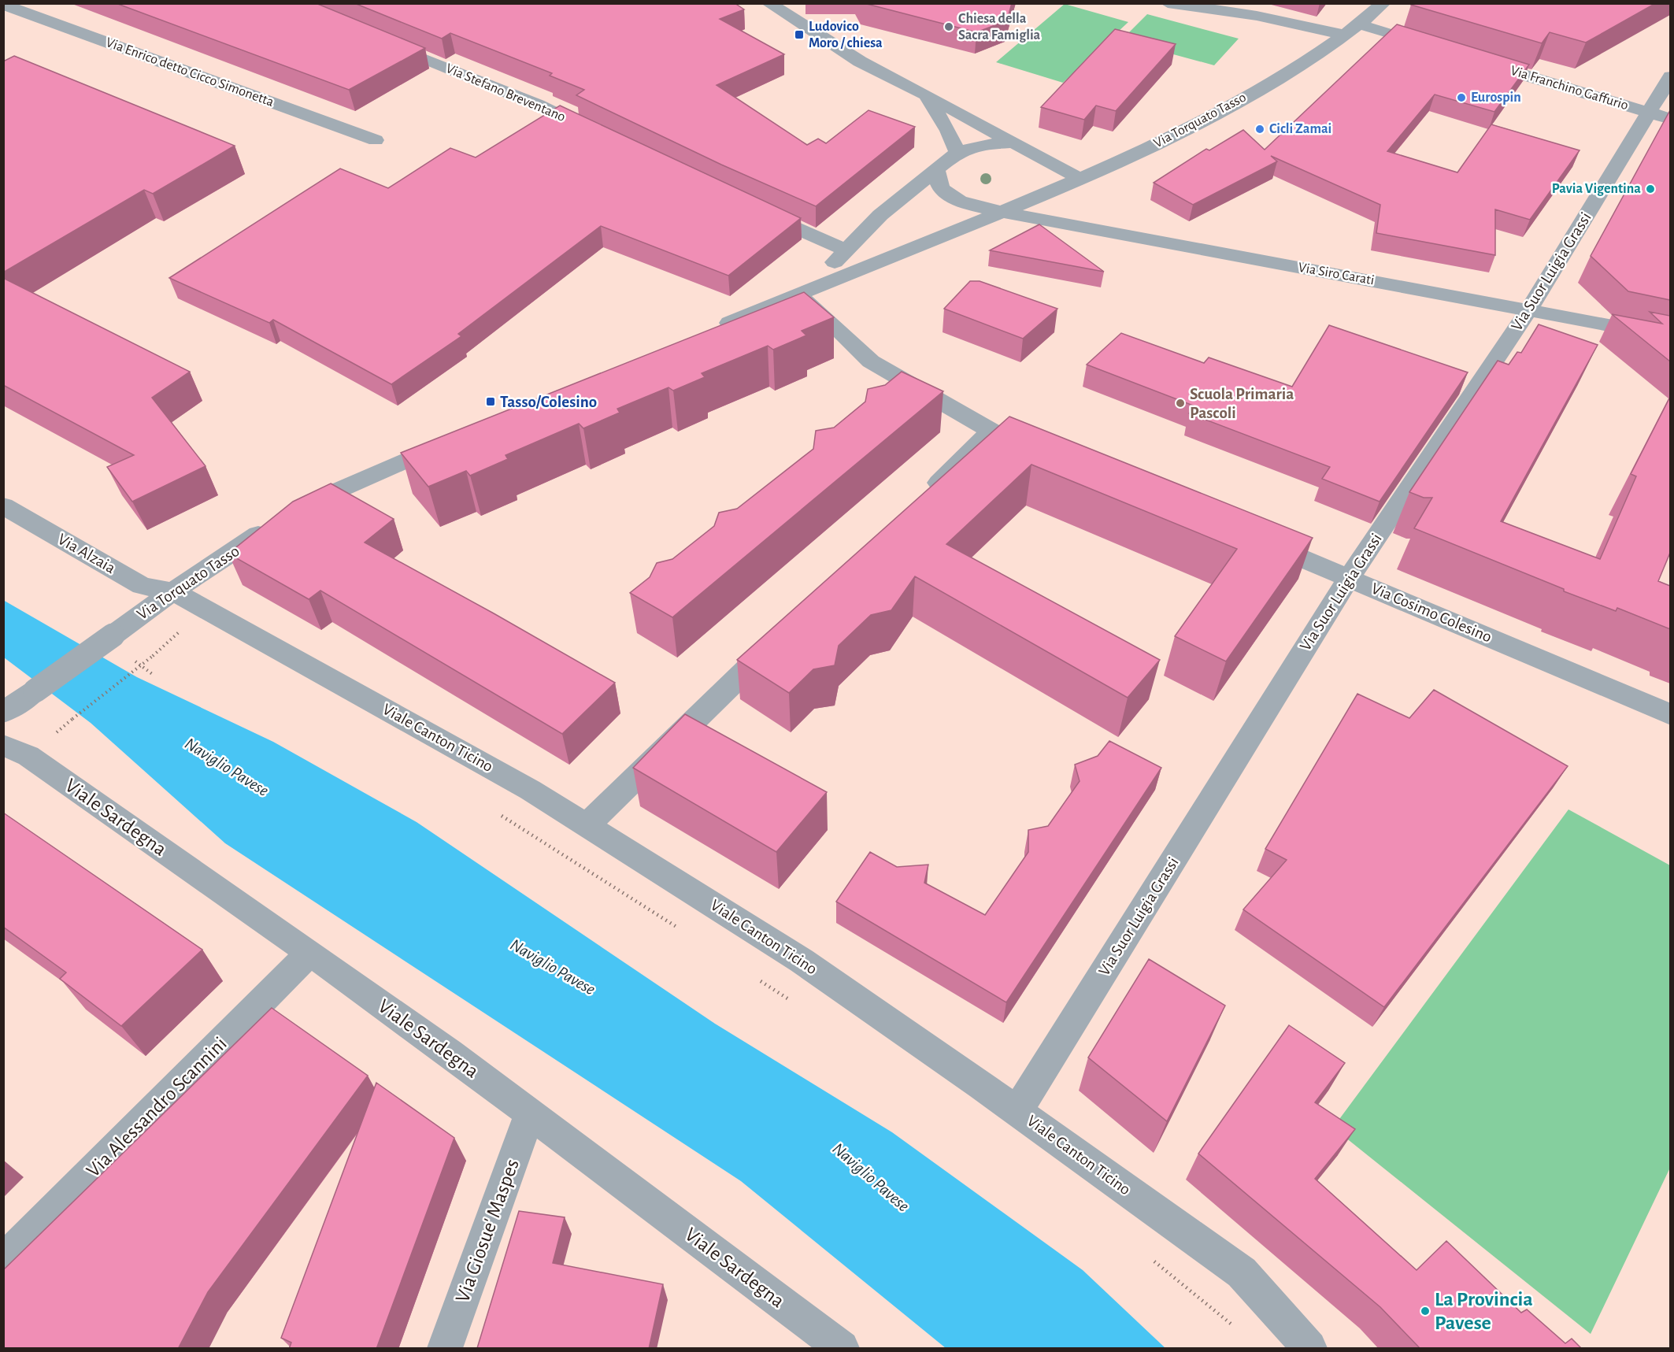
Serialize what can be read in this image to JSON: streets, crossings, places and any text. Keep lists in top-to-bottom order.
{
  "streets": {
    "street": [
      "Via Enrico detto Cicco Simonetta",
      "Via Franchino Gaffurio",
      "Via Stefano Breventano",
      "Via Torquato Tasso",
      "Via Suor Luigia Grassi",
      "Via Siro Carati",
      "Via Alzaia",
      "Via Cosimo Colesino",
      "Viale Canton Ticino",
      "Viale Sardegna",
      "Via Alessandro Scannini",
      "Via Giosue' Maspes"
    ]
  },
  "crossings": [
    ["Via Franchino Gaffurio", "Via Suor Luigia Grassi"],
    ["Via Torquato Tasso", "Via Siro Carati"],
    ["Via Torquato Tasso", "Via Alzaia"],
    ["Via Torquato Tasso", "Viale Canton Ticino"],
    ["Via Suor Luigia Grassi", "Via Siro Carati"],
    ["Via Suor Luigia Grassi", "Via Cosimo Colesino"],
    ["Via Suor Luigia Grassi", "Viale Canton Ticino"],
    ["Via Alzaia", "Viale Canton Ticino"],
    ["Viale Sardegna", "Via Alessandro Scannini"],
    ["Viale Sardegna", "Via Giosue' Maspes"]
  ],
  "water": ["Naviglio Pavese"],
  "places": {
    "other": [
      "Chiesa della Sacra Famiglia",
      "Eurospin",
      "Cicli Zamai",
      "Pavia Vigentina",
      "Scuola Primaria Pascoli",
      "La Provincia Pavese"
    ],
    "transit": ["Ludovico Moro / chiesa", "Tasso/Colesino"]
  }
}
